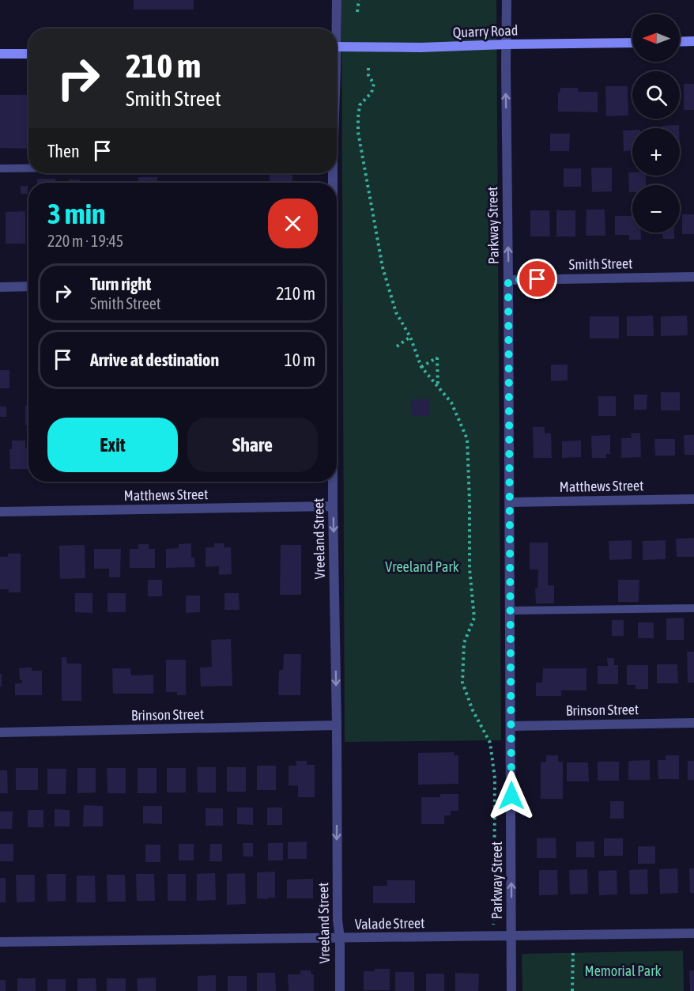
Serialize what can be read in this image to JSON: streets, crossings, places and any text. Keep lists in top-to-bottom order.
{
  "streets": {
    "street": [
      "Quarry Road",
      "Parkway Street",
      "Smith Street",
      "Matthews Street",
      "Vreeland Street",
      "Brinson Street",
      "Valade Street"
    ]
  },
  "crossings": [
    ["Quarry Road", "Parkway Street"],
    ["Parkway Street", "Smith Street"],
    ["Parkway Street", "Matthews Street"],
    ["Parkway Street", "Brinson Street"],
    ["Parkway Street", "Valade Street"],
    ["Matthews Street", "Vreeland Street"],
    ["Vreeland Street", "Brinson Street"],
    ["Vreeland Street", "Valade Street"]
  ],
  "one_way": ["Parkway Street", "Vreeland Street"],
  "parks": ["Vreeland Park", "Memorial Park"],
  "north": "left",
  "page": {
    "map_buttons": ["+", "−"],
    "turn": ["210 m", "Smith Street"],
    "then": "Then",
    "heading": ["3 min", "220 m · 19:45"],
    "list": [
      {
        "name": "Turn right",
        "note": "Smith Street",
        "value": "210 m"
      },
      {
        "name": "Arrive at destination",
        "value": "10 m"
      }
    ],
    "buttons": ["Exit", "Share"]
  }
}
